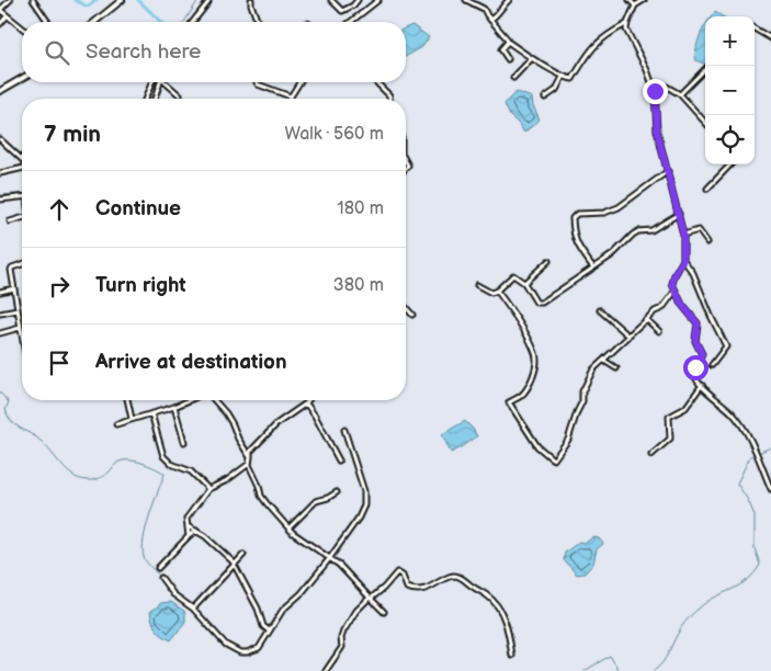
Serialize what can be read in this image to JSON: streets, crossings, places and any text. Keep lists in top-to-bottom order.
{
  "page": {
    "map_buttons": ["+", "−"],
    "search": "Search here",
    "heading": ["7 min", "Walk · 560 m"],
    "list": [
      ["Continue", "180 m"],
      ["Turn right", "380 m"],
      "Arrive at destination"
    ]
  }
}
